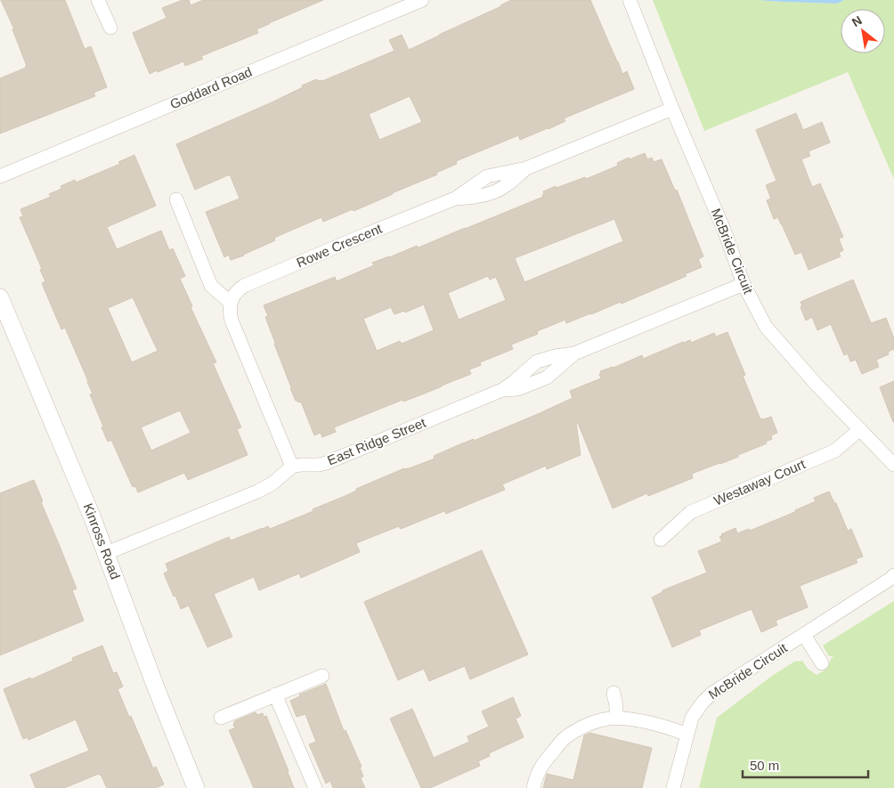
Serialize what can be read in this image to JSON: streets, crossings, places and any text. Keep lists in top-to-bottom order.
{
  "streets": {
    "street": [
      "Goddard Road",
      "Rowe Crescent",
      "McBride Circuit",
      "East Ridge Street",
      "Westaway Court",
      "Kinross Road"
    ]
  },
  "crossings": [
    ["Rowe Crescent", "McBride Circuit"],
    ["McBride Circuit", "East Ridge Street"],
    ["McBride Circuit", "Westaway Court"]
  ],
  "scale_bar": "50 m",
  "north": "top left"
}
